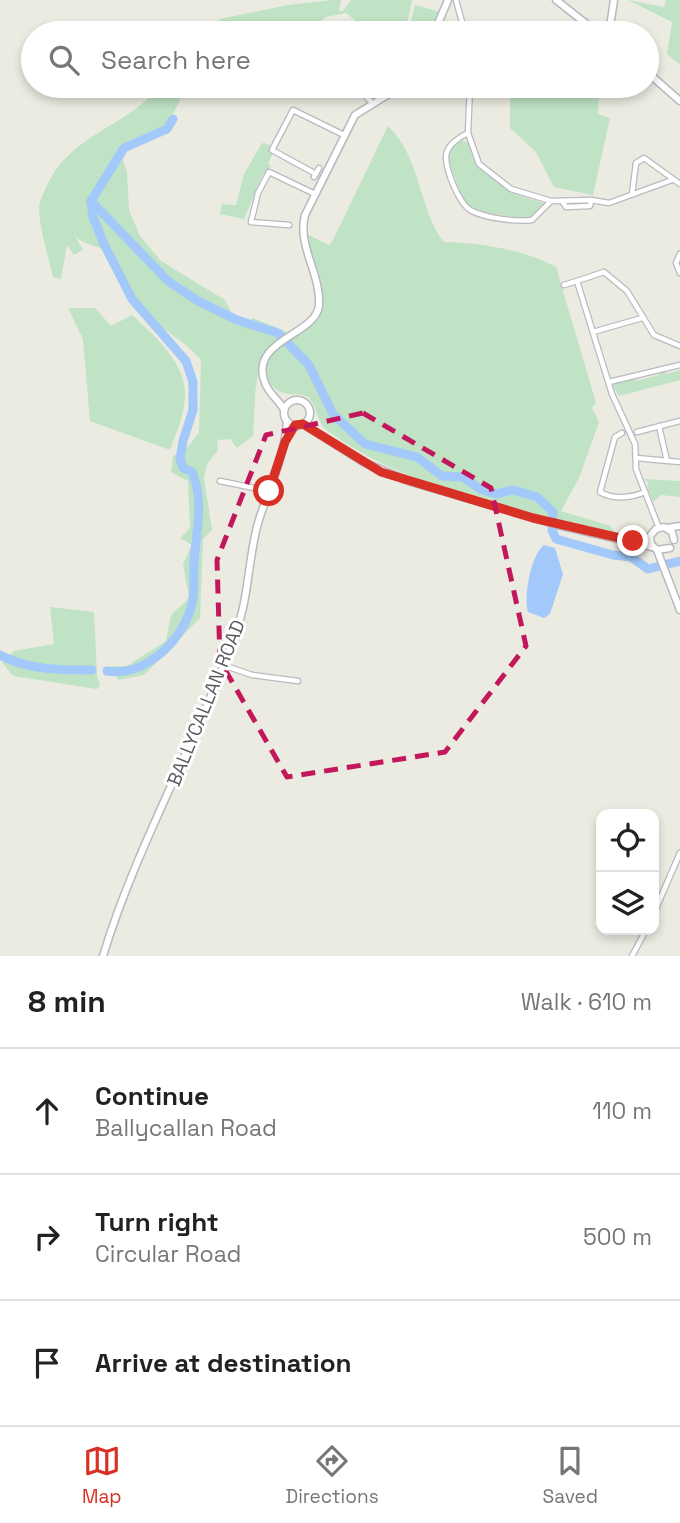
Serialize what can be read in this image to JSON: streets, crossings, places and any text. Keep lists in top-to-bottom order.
{
  "streets": {
    "main road": ["BALLYCALLAN ROAD"]
  },
  "page": {
    "search": "Search here",
    "heading": ["8 min", "Walk · 610 m"],
    "list": [
      ["Continue", "Ballycallan Road", "110 m"],
      ["Turn right", "Circular Road", "500 m"],
      "Arrive at destination"
    ],
    "nav": ["Map", "Directions", "Saved"]
  }
}
